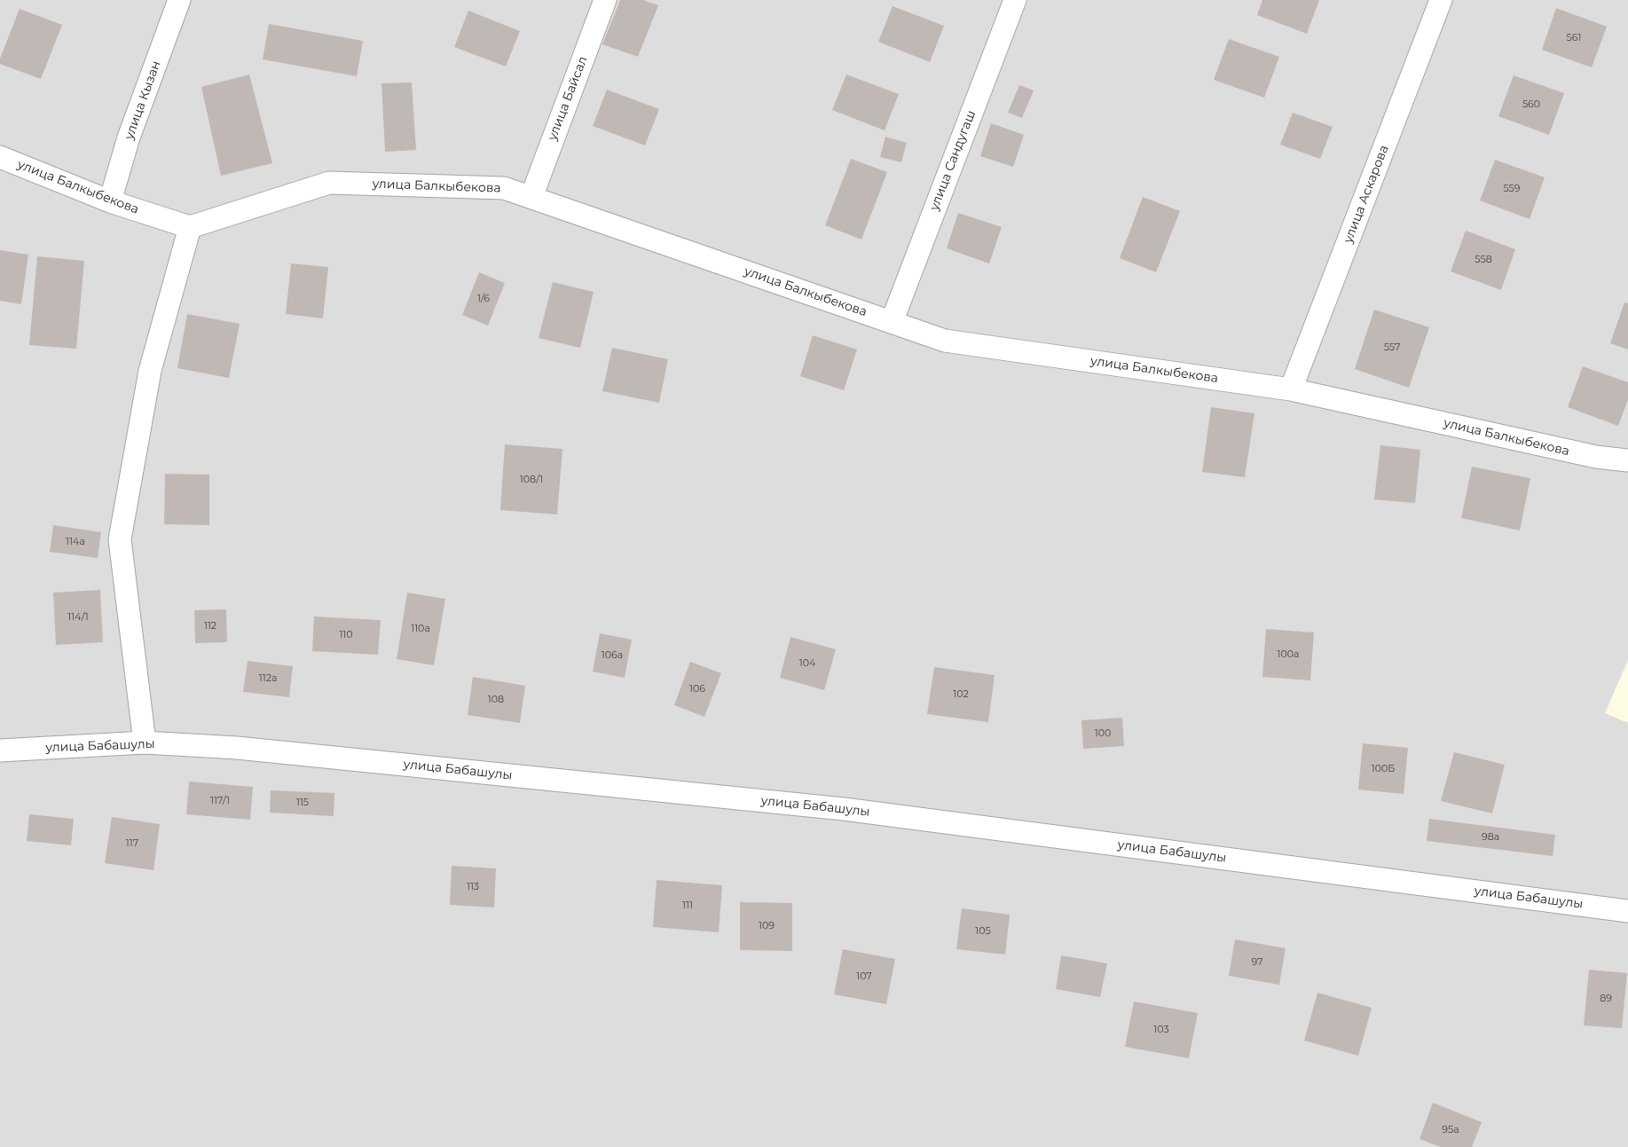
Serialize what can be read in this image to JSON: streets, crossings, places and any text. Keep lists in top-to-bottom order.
{
  "streets": {
    "street": [
      "улица Байсал",
      "улица Кызан",
      "улица Сандугаш",
      "улица Балкыбекова",
      "улица Аскарова",
      "улица Бабашулы"
    ]
  },
  "crossings": [
    ["улица Байсал", "улица Балкыбекова"],
    ["улица Кызан", "улица Балкыбекова"],
    ["улица Сандугаш", "улица Балкыбекова"],
    ["улица Балкыбекова", "улица Аскарова"]
  ],
  "house_numbers": [
    "561",
    "560",
    "559",
    "558",
    "1/6",
    "557",
    "108/1",
    "114а",
    "114/1",
    "112",
    "110а",
    "110",
    "100а",
    "106а",
    "104",
    "112а",
    "106",
    "102",
    "108",
    "100",
    "100Б",
    "117/1",
    "115",
    "98а",
    "117",
    "113",
    "111",
    "109",
    "105",
    "97",
    "107",
    "89",
    "103",
    "95а"
  ]
}
